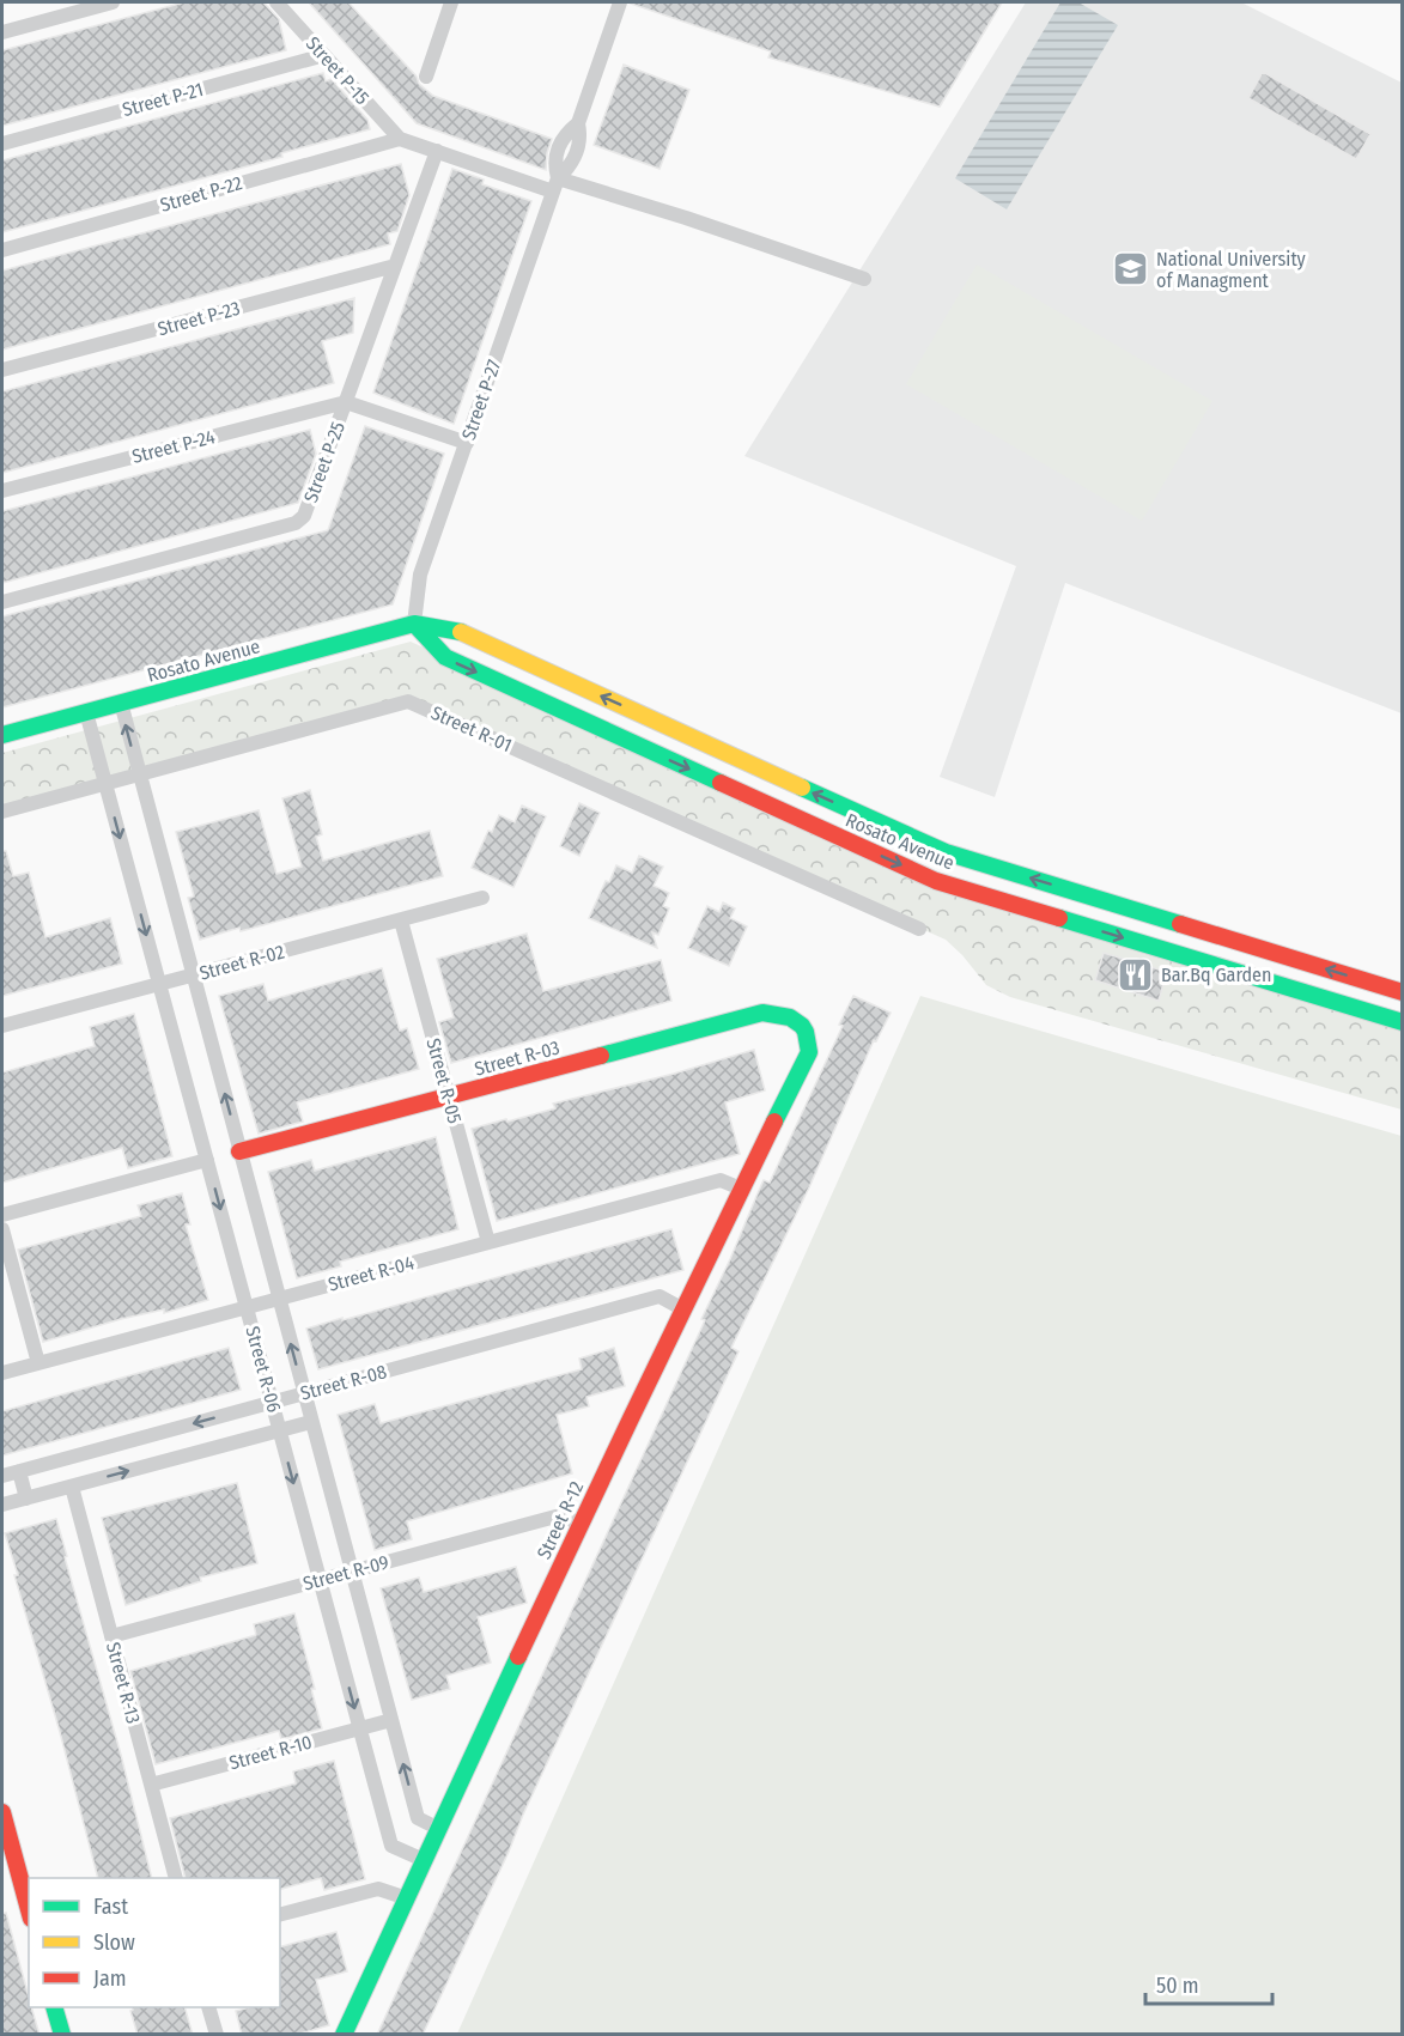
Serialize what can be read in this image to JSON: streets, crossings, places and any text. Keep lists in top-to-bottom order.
{
  "streets": {
    "street": [
      "Street P-15",
      "Street P-21",
      "Street P-22",
      "Street P-23",
      "Street P-27",
      "Street P-24",
      "Street P-25",
      "Rosato Avenue",
      "Street R-01",
      "Street R-02",
      "Street R-03",
      "Street R-05",
      "Street R-04",
      "Street R-06",
      "Street R-08",
      "Street R-12",
      "Street R-09",
      "Street R-13",
      "Street R-10"
    ]
  },
  "crossings": [
    ["Street P-15", "Street P-21"],
    ["Street P-15", "Street P-22"],
    ["Street P-23", "Street P-25"],
    ["Street P-27", "Rosato Avenue"],
    ["Street P-24", "Street P-25"],
    ["Rosato Avenue", "Street R-06"],
    ["Street R-01", "Street R-06"],
    ["Street R-02", "Street R-05"],
    ["Street R-02", "Street R-06"],
    ["Street R-03", "Street R-05"],
    ["Street R-03", "Street R-06"],
    ["Street R-03", "Street R-12"],
    ["Street R-05", "Street R-04"],
    ["Street R-04", "Street R-06"],
    ["Street R-04", "Street R-12"],
    ["Street R-06", "Street R-08"],
    ["Street R-06", "Street R-12"],
    ["Street R-06", "Street R-09"],
    ["Street R-06", "Street R-10"],
    ["Street R-08", "Street R-12"],
    ["Street R-08", "Street R-13"],
    ["Street R-12", "Street R-09"],
    ["Street R-09", "Street R-13"],
    ["Street R-13", "Street R-10"]
  ],
  "places": {
    "school or university": ["National University of Managment"],
    "restaurant": ["Bar.Bq Garden"]
  },
  "legend": ["Fast", "Slow", "Jam"],
  "scale_bar": "50 m"
}
